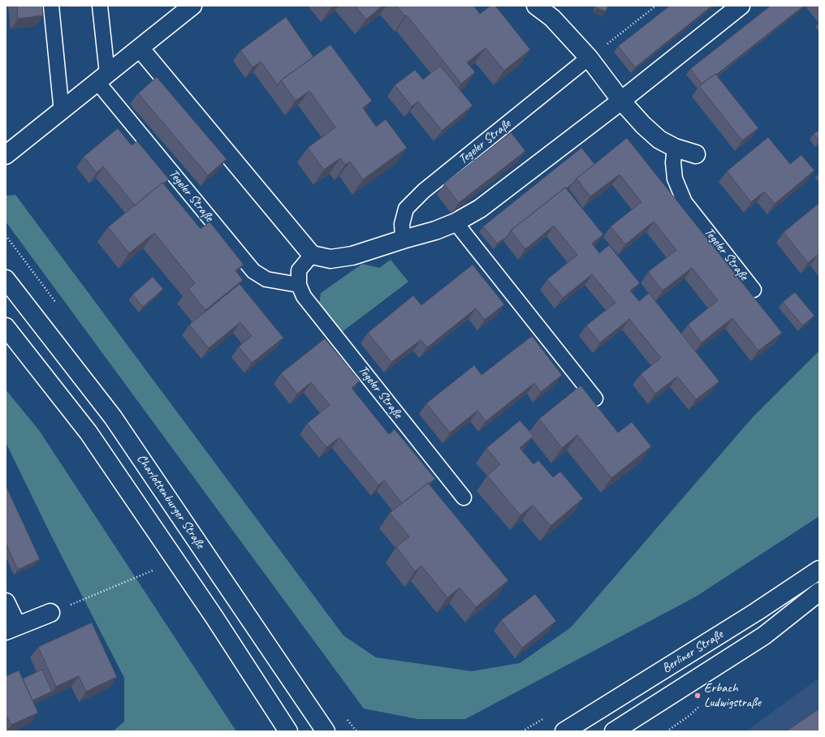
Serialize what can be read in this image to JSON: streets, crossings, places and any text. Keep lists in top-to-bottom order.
{
  "streets": {
    "street": ["Charlottenburger Straße", "Berliner Straße"],
    "lane": ["Tegeler Straße"]
  },
  "places": ["Erbach Ludwigstraße"]
}
